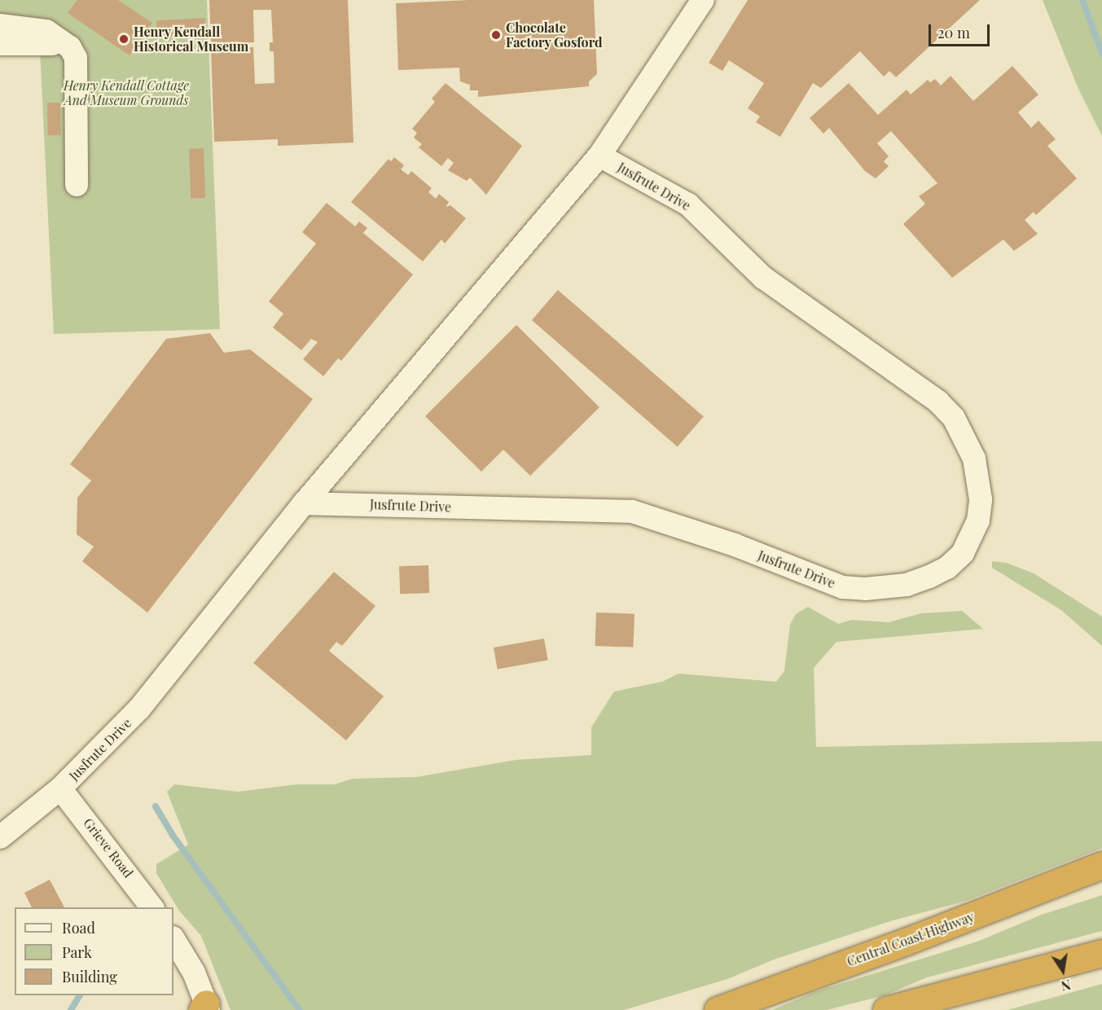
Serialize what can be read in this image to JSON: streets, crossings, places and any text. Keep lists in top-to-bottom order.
{
  "streets": {
    "highway": ["Central Coast Highway"],
    "street": ["Jusfrute Drive", "Grieve Road"]
  },
  "crossings": [
    ["Jusfrute Drive", "Grieve Road"]
  ],
  "parks": ["Henry Kendall Cottage And Museum Grounds"],
  "places": ["Chocolate Factory Gosford", "Henry Kendall Historical Museum"],
  "legend": ["Road", "Park", "Building"],
  "scale_bar": "20 m",
  "north": "bottom"
}
